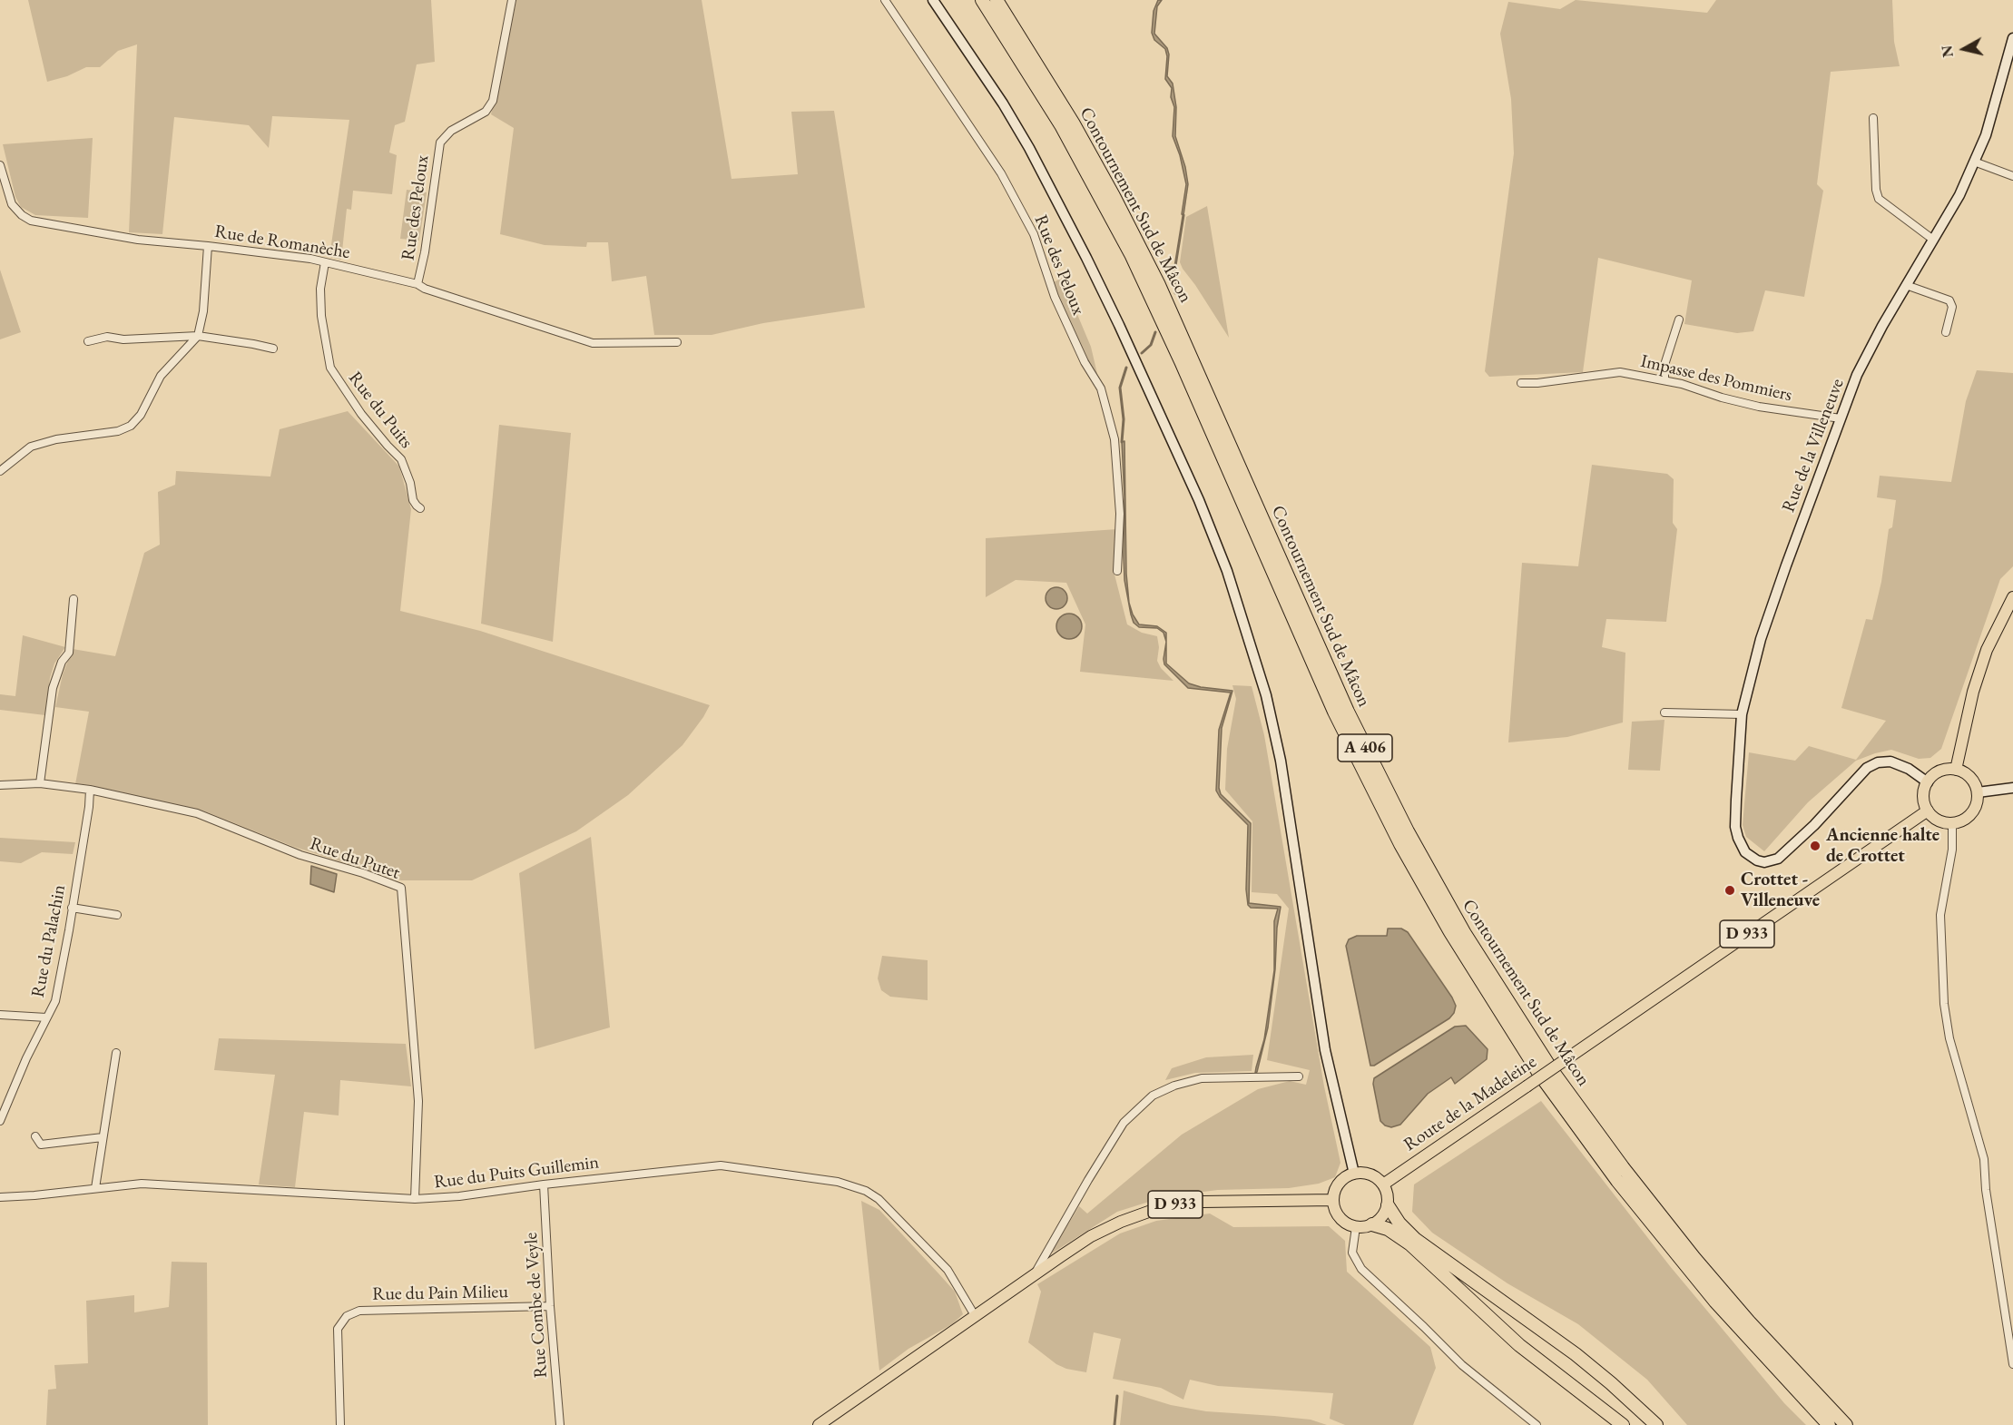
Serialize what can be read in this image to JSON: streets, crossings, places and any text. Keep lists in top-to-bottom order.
{
  "streets": {
    "highway": ["Contournement Sud de Mâcon", "A 406"],
    "main road": ["Rue de la Villeneuve", "D 933", "Route de la Madeleine"],
    "street": [
      "Rue des Peloux",
      "Rue de Romanèche",
      "Impasse des Pommiers",
      "Rue du Puits",
      "Rue du Putet",
      "Rue du Palachin",
      "Rue du Puits Guillemin",
      "Rue du Pain Milieu",
      "Rue Combe de Veyle"
    ]
  },
  "crossings": [
    ["Rue des Peloux", "Rue de Romanèche"],
    ["Rue de Romanèche", "Rue du Puits"],
    ["Impasse des Pommiers", "Rue de la Villeneuve"],
    ["Rue de la Villeneuve", "Route de la Madeleine"],
    ["Rue du Putet", "Rue du Palachin"],
    ["Rue du Putet", "Rue du Puits Guillemin"],
    ["D 933", "Route de la Madeleine"],
    ["D 933", "Rue du Puits Guillemin"],
    ["Rue du Puits Guillemin", "Rue Combe de Veyle"],
    ["Rue du Pain Milieu", "Rue Combe de Veyle"]
  ],
  "places": ["Ancienne halte de Crottet", "Crottet - Villeneuve"],
  "north": "left"
}
